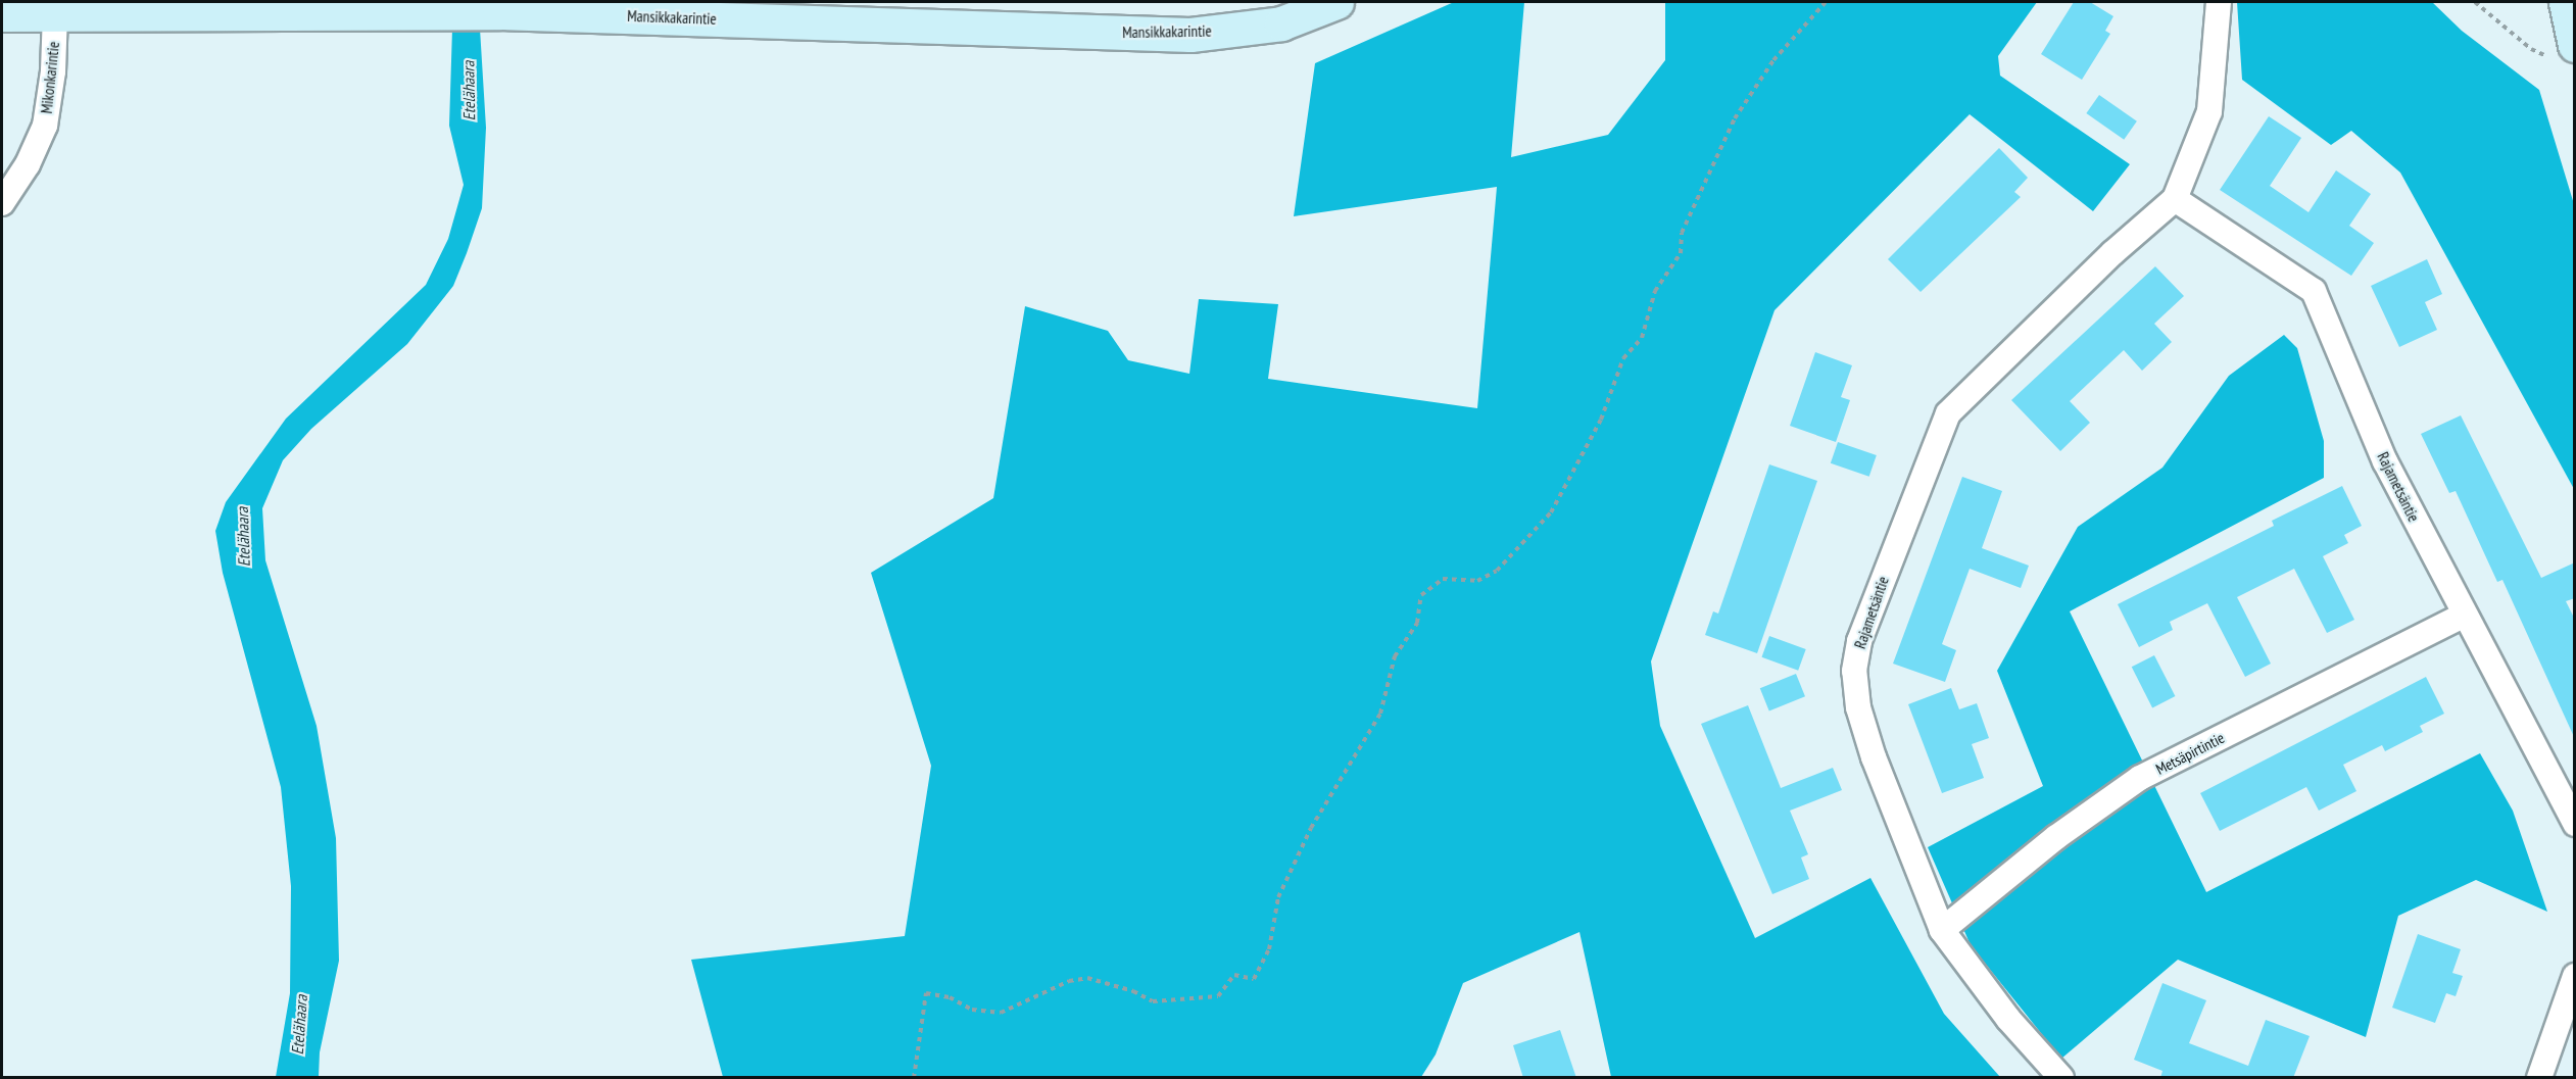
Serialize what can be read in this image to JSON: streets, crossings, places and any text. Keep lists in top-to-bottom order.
{
  "streets": {
    "street": [
      "Mansikkakarintie",
      "Mikonkarintie",
      "Rajametsäntie",
      "Metsäpirtintie"
    ]
  },
  "crossings": [
    ["Mansikkakarintie", "Mikonkarintie"],
    ["Rajametsäntie", "Metsäpirtintie"]
  ],
  "water": ["Etelähaara"]
}
